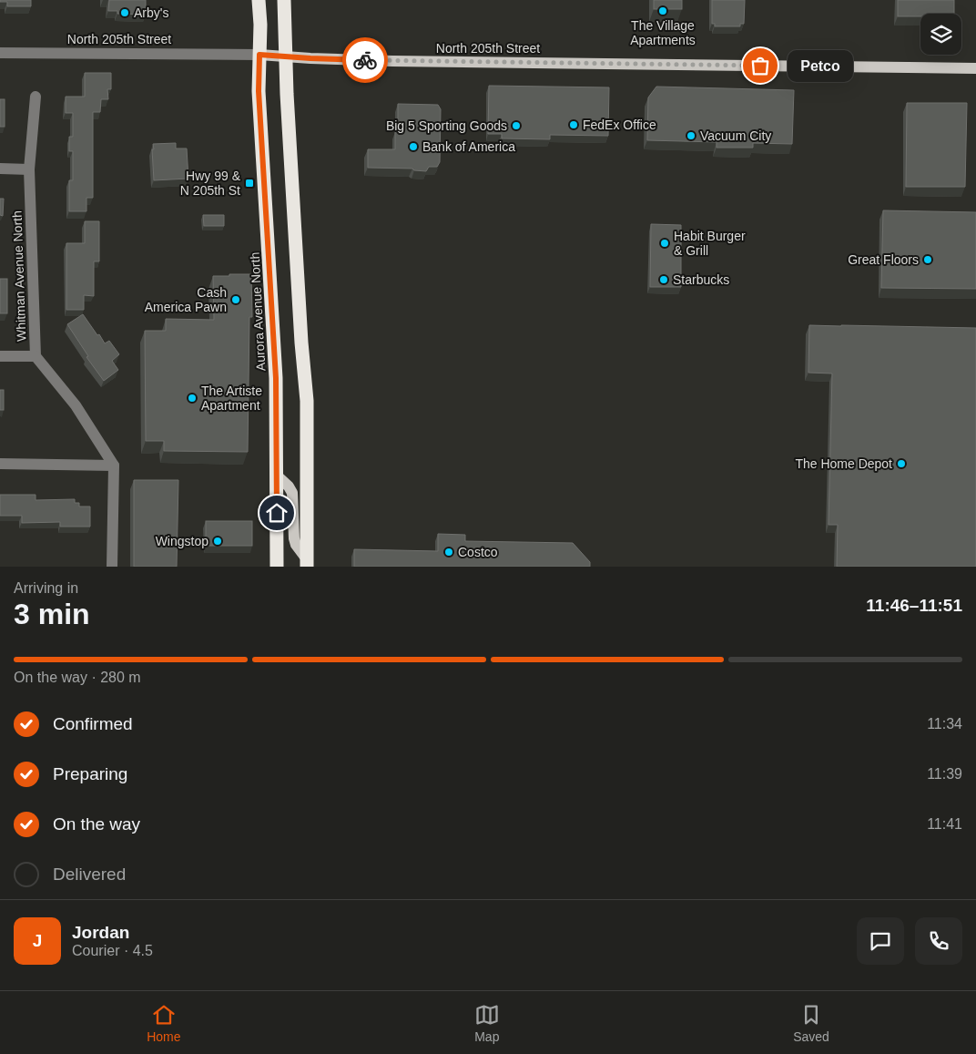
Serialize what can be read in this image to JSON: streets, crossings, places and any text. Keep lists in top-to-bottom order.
{
  "streets": {
    "highway": ["Aurora Avenue North"],
    "main road": ["North 205th Street"],
    "street": ["Whitman Avenue North"]
  },
  "crossings": [
    ["North 205th Street", "Aurora Avenue North"]
  ],
  "places": {
    "other": [
      "The Village Apartments",
      "Arby's",
      "Petco",
      "FedEx Office",
      "Big 5 Sporting Goods",
      "Vacuum City",
      "Bank of America",
      "Habit Burger & Grill",
      "Great Floors",
      "Starbucks",
      "Cash America Pawn",
      "The Artiste Apartment",
      "The Home Depot",
      "Wingstop",
      "Costco"
    ],
    "transit": ["Hwy 99 & N 205th St"]
  },
  "page": {
    "bubble": "Petco",
    "heading": ["3 min", "Arriving in", "11:46–11:51"],
    "panel": ["Jordan", "Courier · 4.5"],
    "bar": "On the way · 280 m",
    "list": [
      ["Confirmed", "11:34"],
      ["Preparing", "11:39"],
      ["On the way", "11:41"],
      "Delivered"
    ],
    "round": "J",
    "tabs": ["Home", "Map", "Saved"]
  }
}
